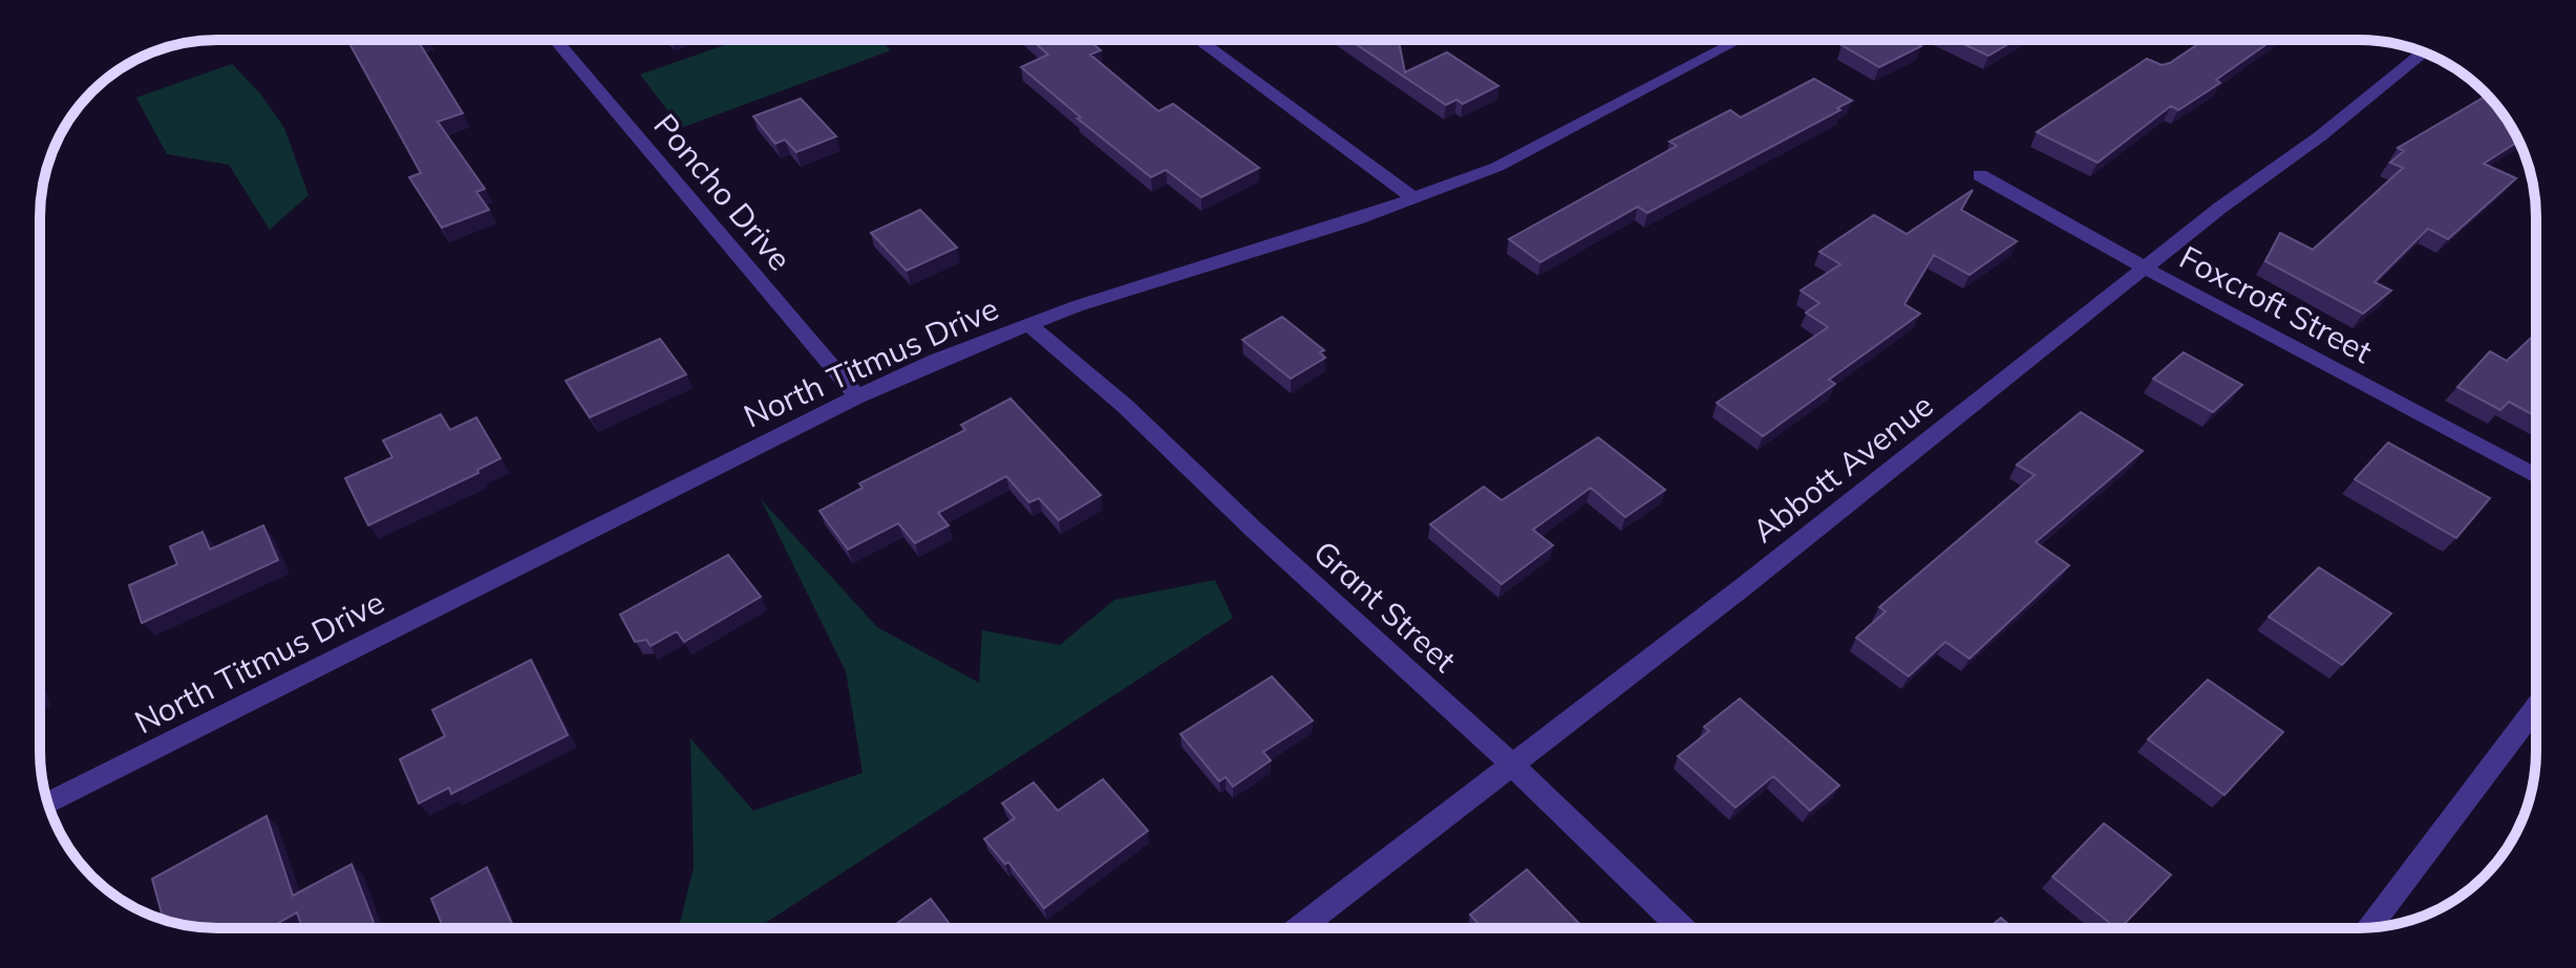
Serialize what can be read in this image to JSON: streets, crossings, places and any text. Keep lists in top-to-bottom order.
{
  "streets": {
    "street": [
      "Poncho Drive",
      "Foxcroft Street",
      "North Titmus Drive",
      "Abbott Avenue",
      "Grant Street"
    ]
  },
  "crossings": [
    ["Poncho Drive", "North Titmus Drive"],
    ["Foxcroft Street", "Abbott Avenue"],
    ["North Titmus Drive", "Grant Street"],
    ["Abbott Avenue", "Grant Street"]
  ]
}
